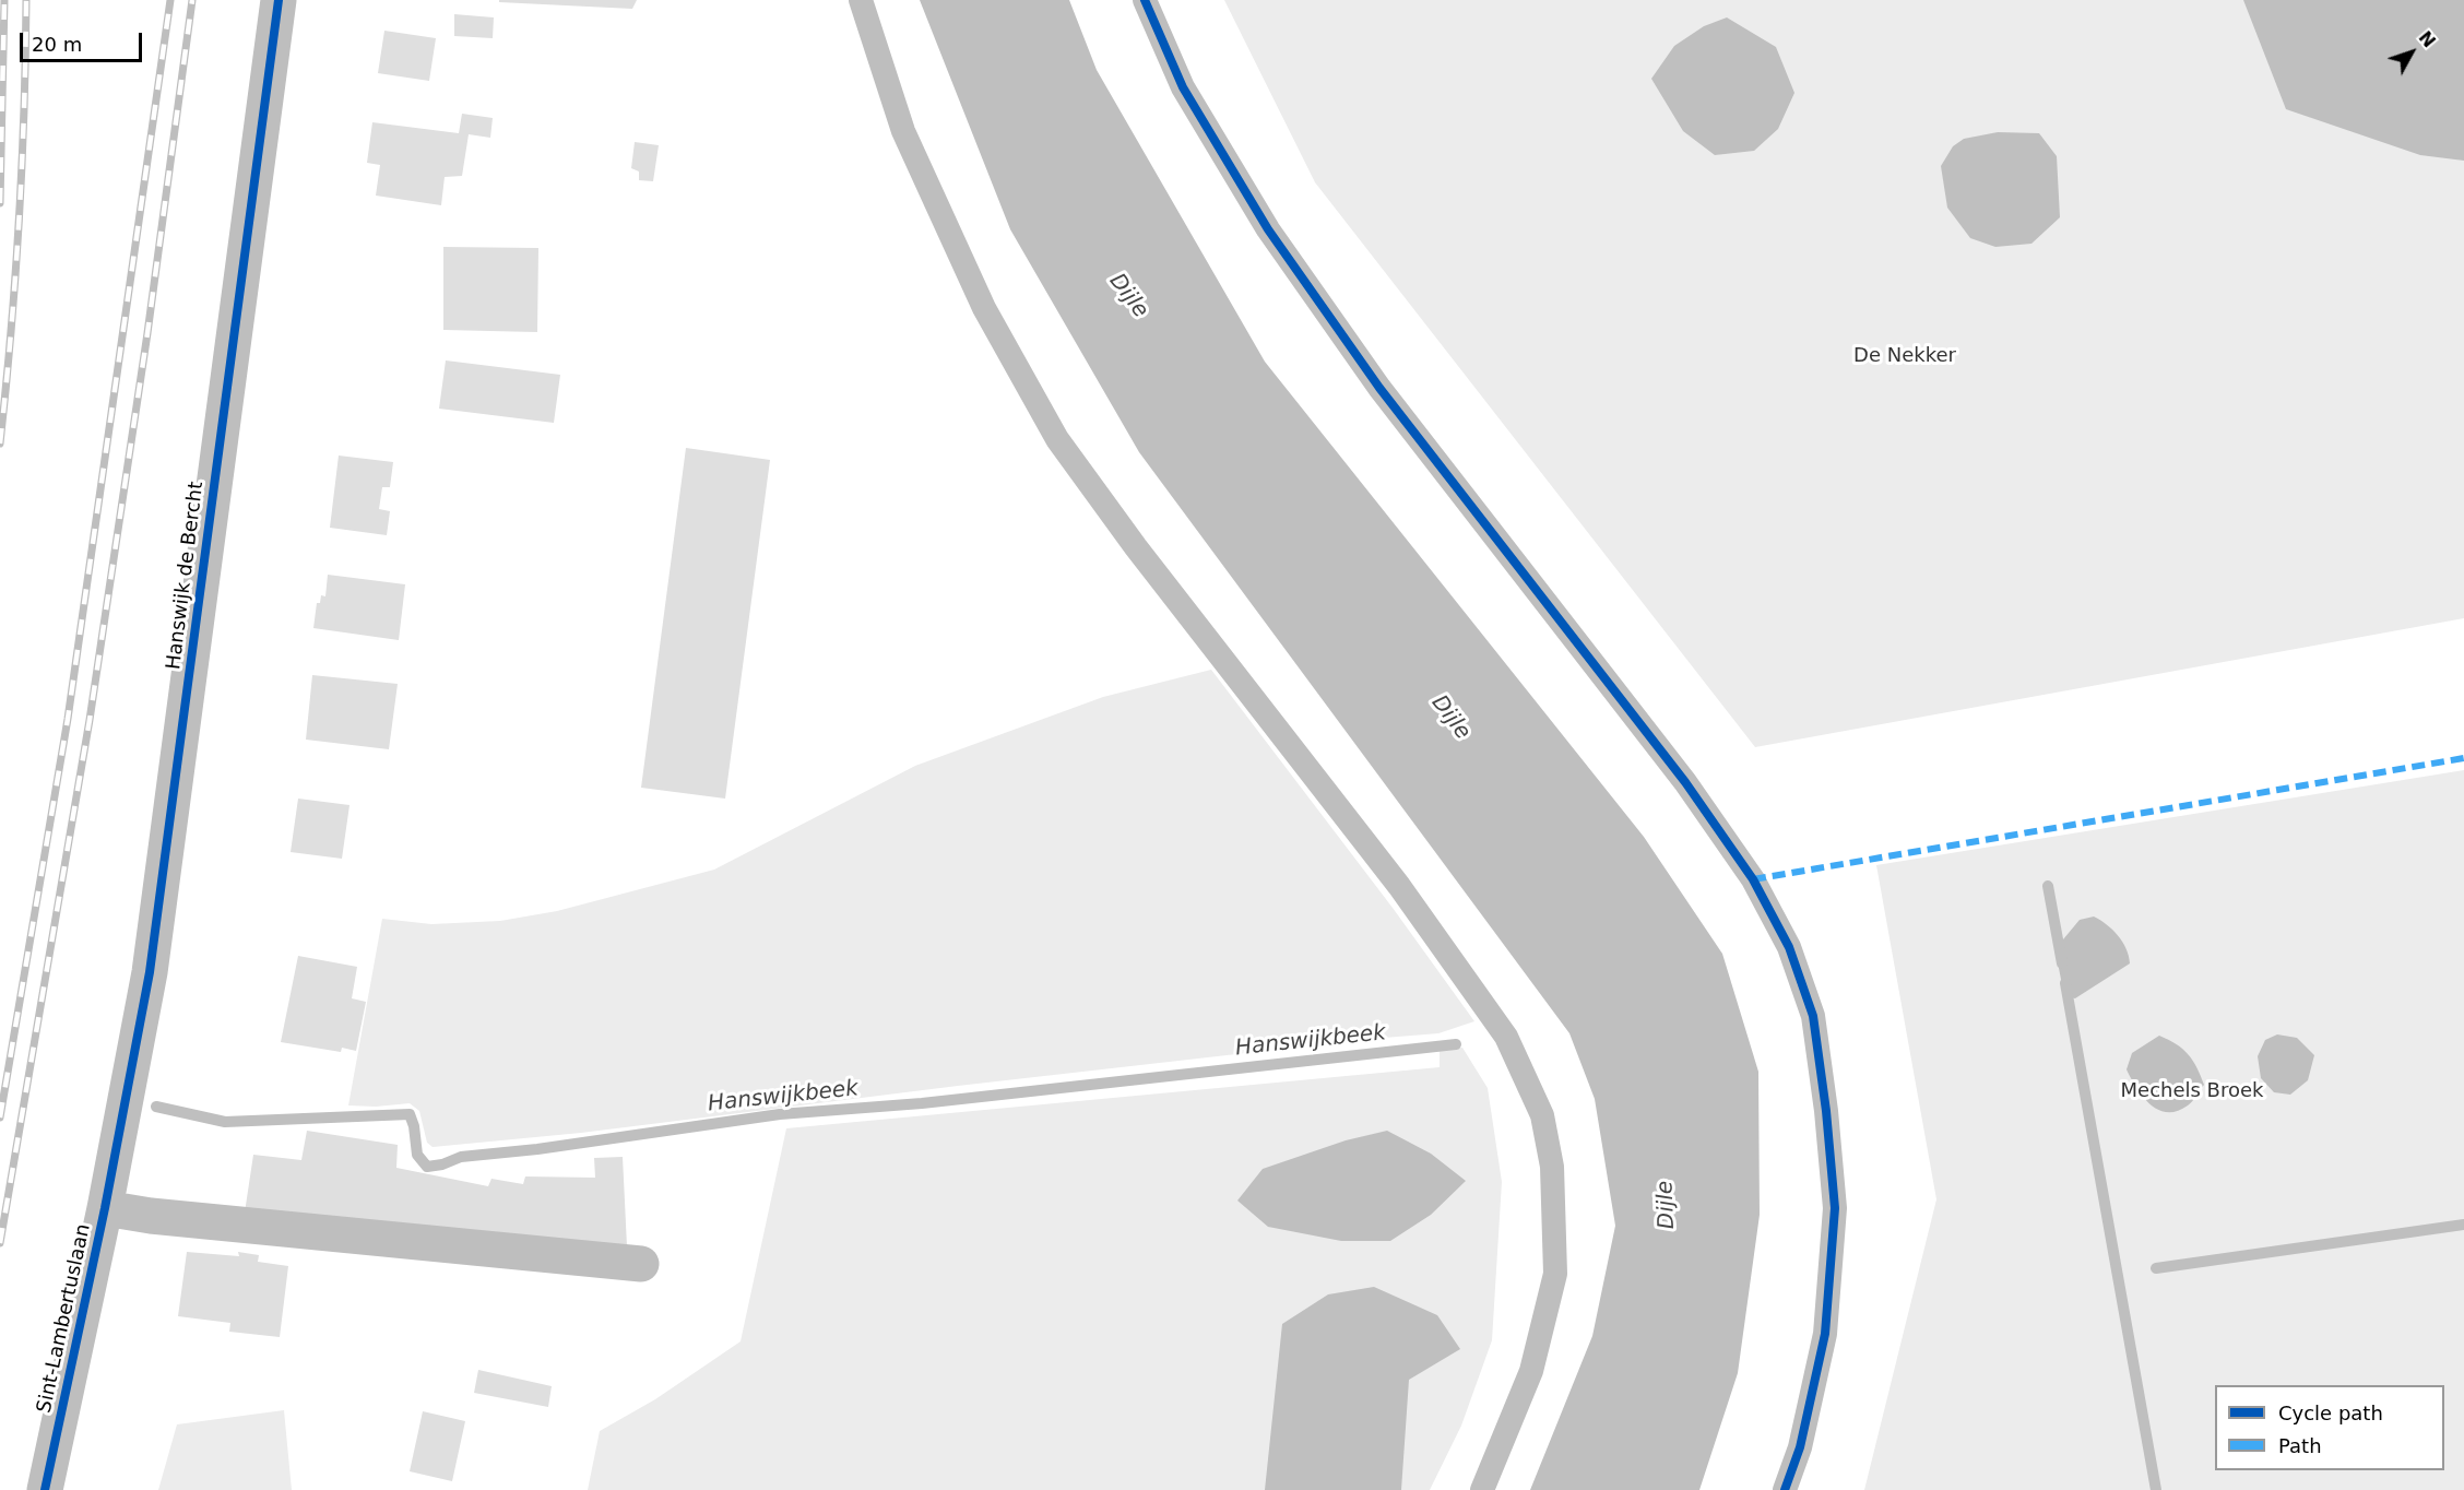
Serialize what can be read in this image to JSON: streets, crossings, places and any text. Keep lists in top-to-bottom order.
{
  "streets": {
    "street": ["Hanswijk de Bercht", "Sint-Lambertuslaan"]
  },
  "crossings": [
    ["Hanswijk de Bercht", "Sint-Lambertuslaan"]
  ],
  "water": ["Dijle", "Hanswijkbeek"],
  "parks": ["De Nekker", "Mechels Broek"],
  "legend": ["Cycle path", "Path"],
  "scale_bar": "20 m",
  "north": "top right"
}
